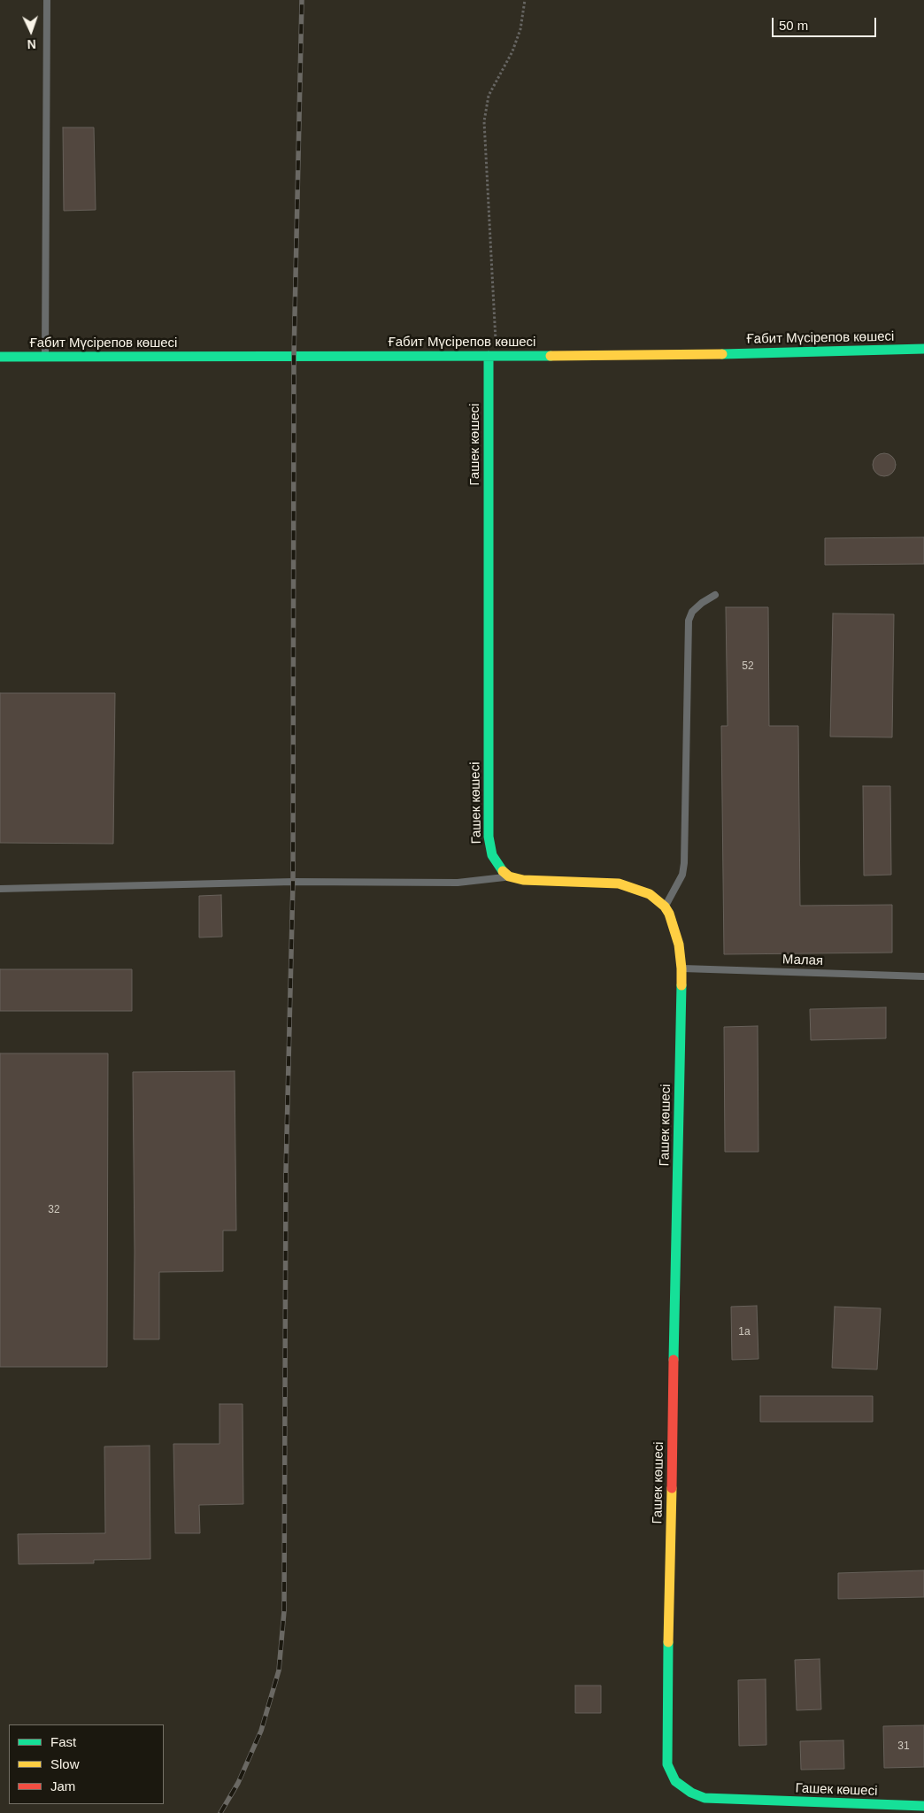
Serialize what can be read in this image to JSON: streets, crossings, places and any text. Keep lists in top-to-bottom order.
{
  "streets": {
    "street": ["Ғабит Мүсірепов көшесі", "Гашек көшесі"],
    "lane": ["Малая"]
  },
  "crossings": [
    ["Ғабит Мүсірепов көшесі", "Гашек көшесі"],
    ["Гашек көшесі", "Малая"]
  ],
  "house_numbers": [
    "52",
    "32",
    "1а",
    "31"
  ],
  "legend": ["Fast", "Slow", "Jam"],
  "scale_bar": "50 m",
  "north": "bottom"
}
